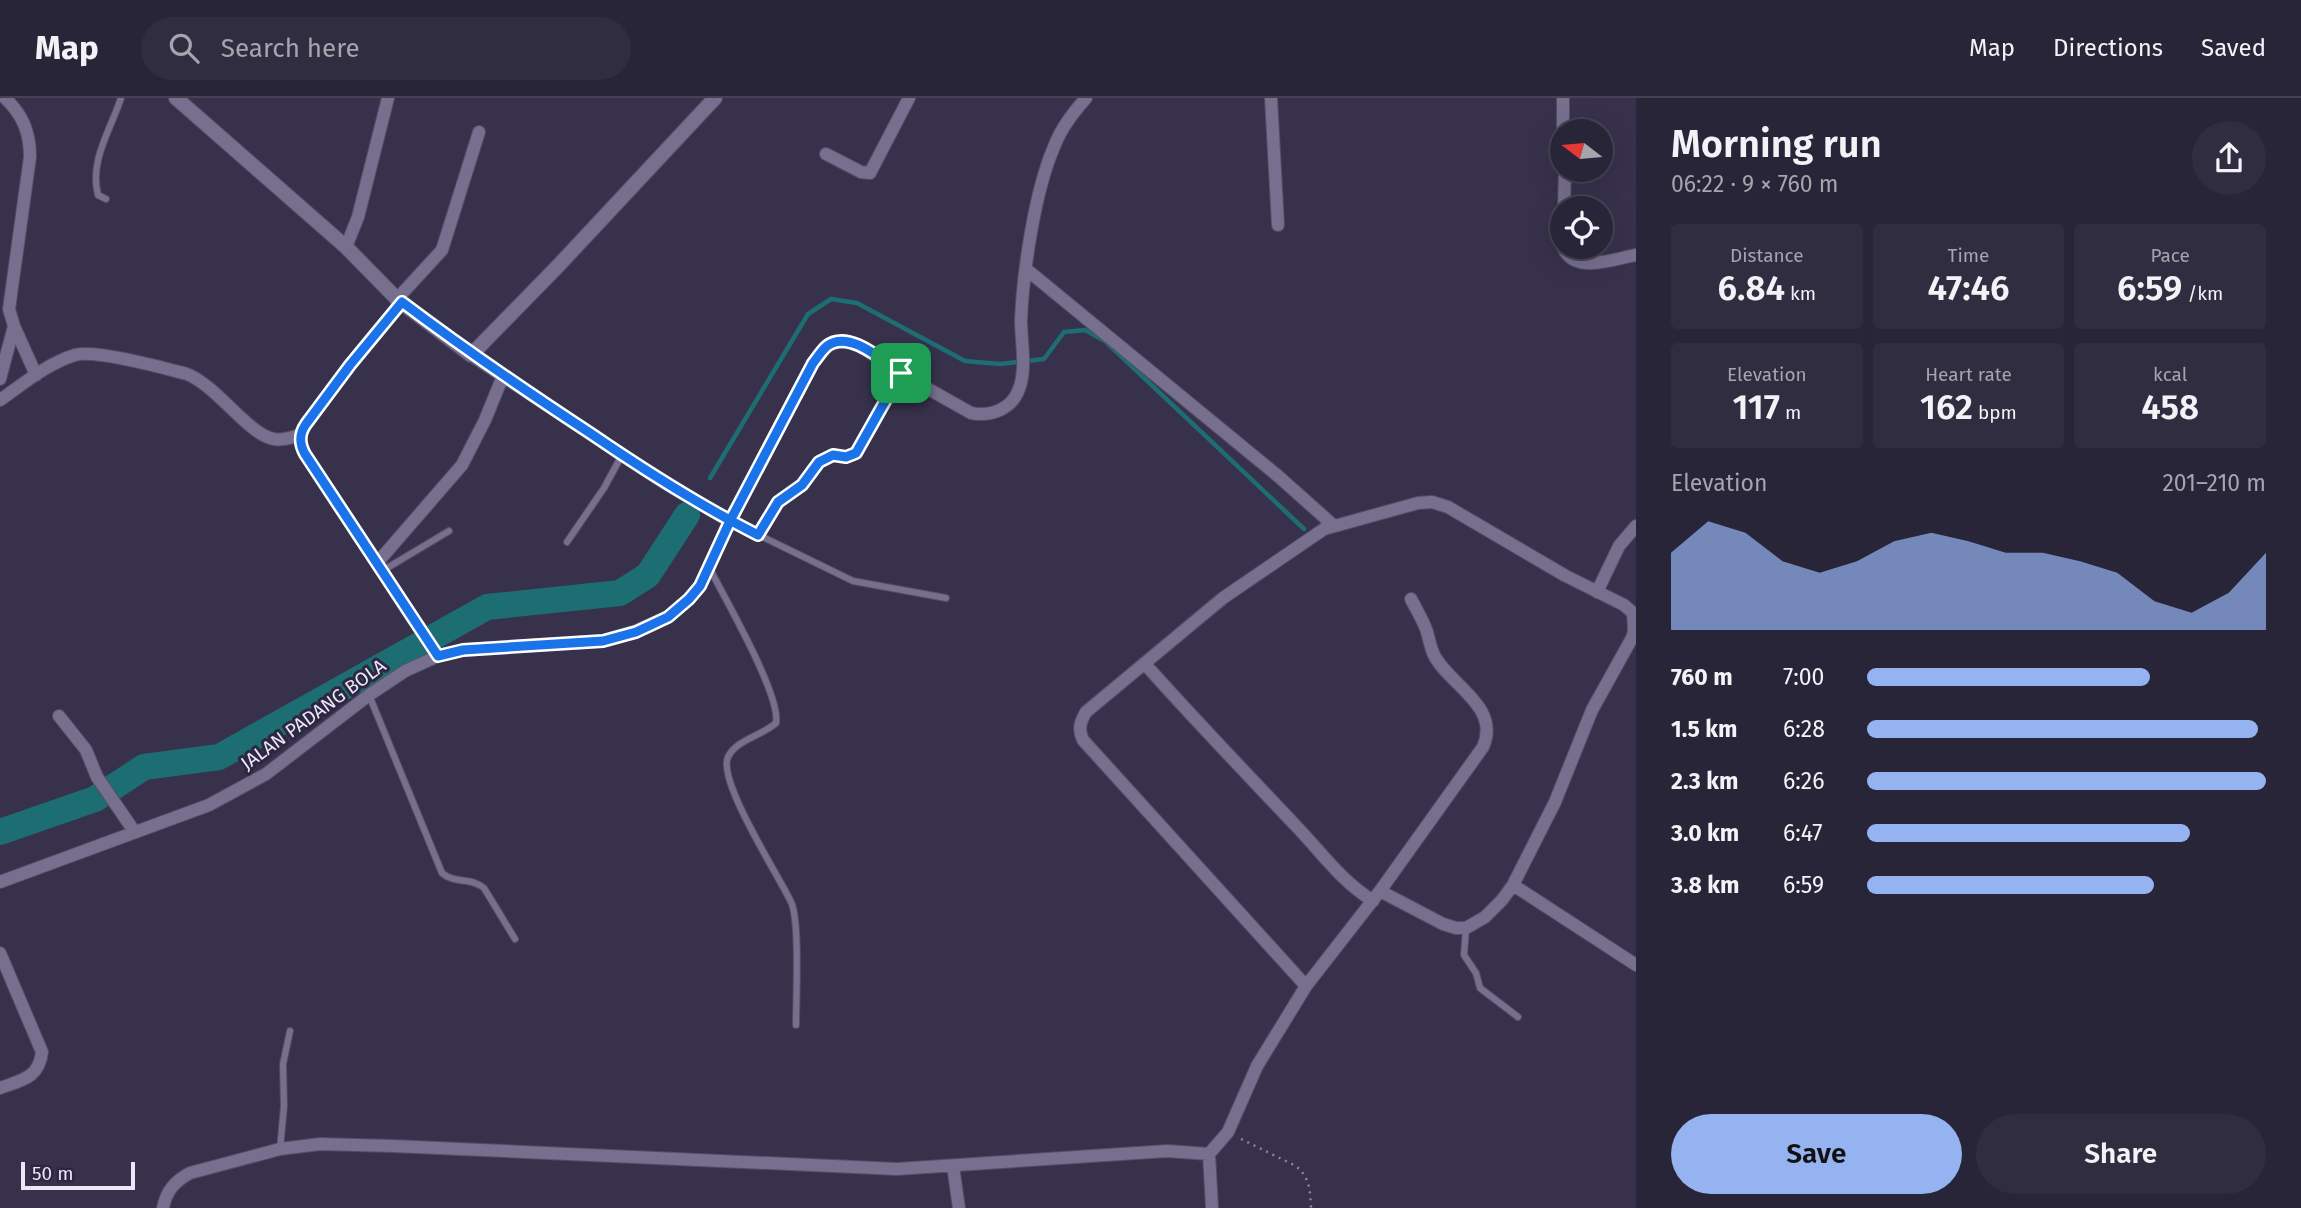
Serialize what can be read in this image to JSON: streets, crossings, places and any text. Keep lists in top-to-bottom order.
{
  "streets": {
    "street": ["JALAN PADANG BOLA"]
  },
  "scale_bar": "50 m",
  "north": "left",
  "page": {
    "header": "Map",
    "search": "Search here",
    "nav": ["Map", "Directions", "Saved"],
    "heading": ["Morning run", "06:22 · 9 × 760 m"],
    "stats": [
      ["Distance", "6.84 km"],
      ["Time", "47:46"],
      ["Pace", "6:59 /km"],
      ["Elevation", "117 m"],
      ["Heart rate", "162 bpm"],
      ["kcal", "458"]
    ],
    "chart": ["Elevation", "201–210 m"],
    "list": [
      {
        "name": "760 m",
        "note": "7:00"
      },
      {
        "name": "1.5 km",
        "note": "6:28"
      },
      {
        "name": "2.3 km",
        "note": "6:26"
      },
      {
        "name": "3.0 km",
        "note": "6:47"
      },
      {
        "name": "3.8 km",
        "note": "6:59"
      }
    ],
    "buttons": ["Save", "Share"],
    "scale": "50 m"
  }
}
